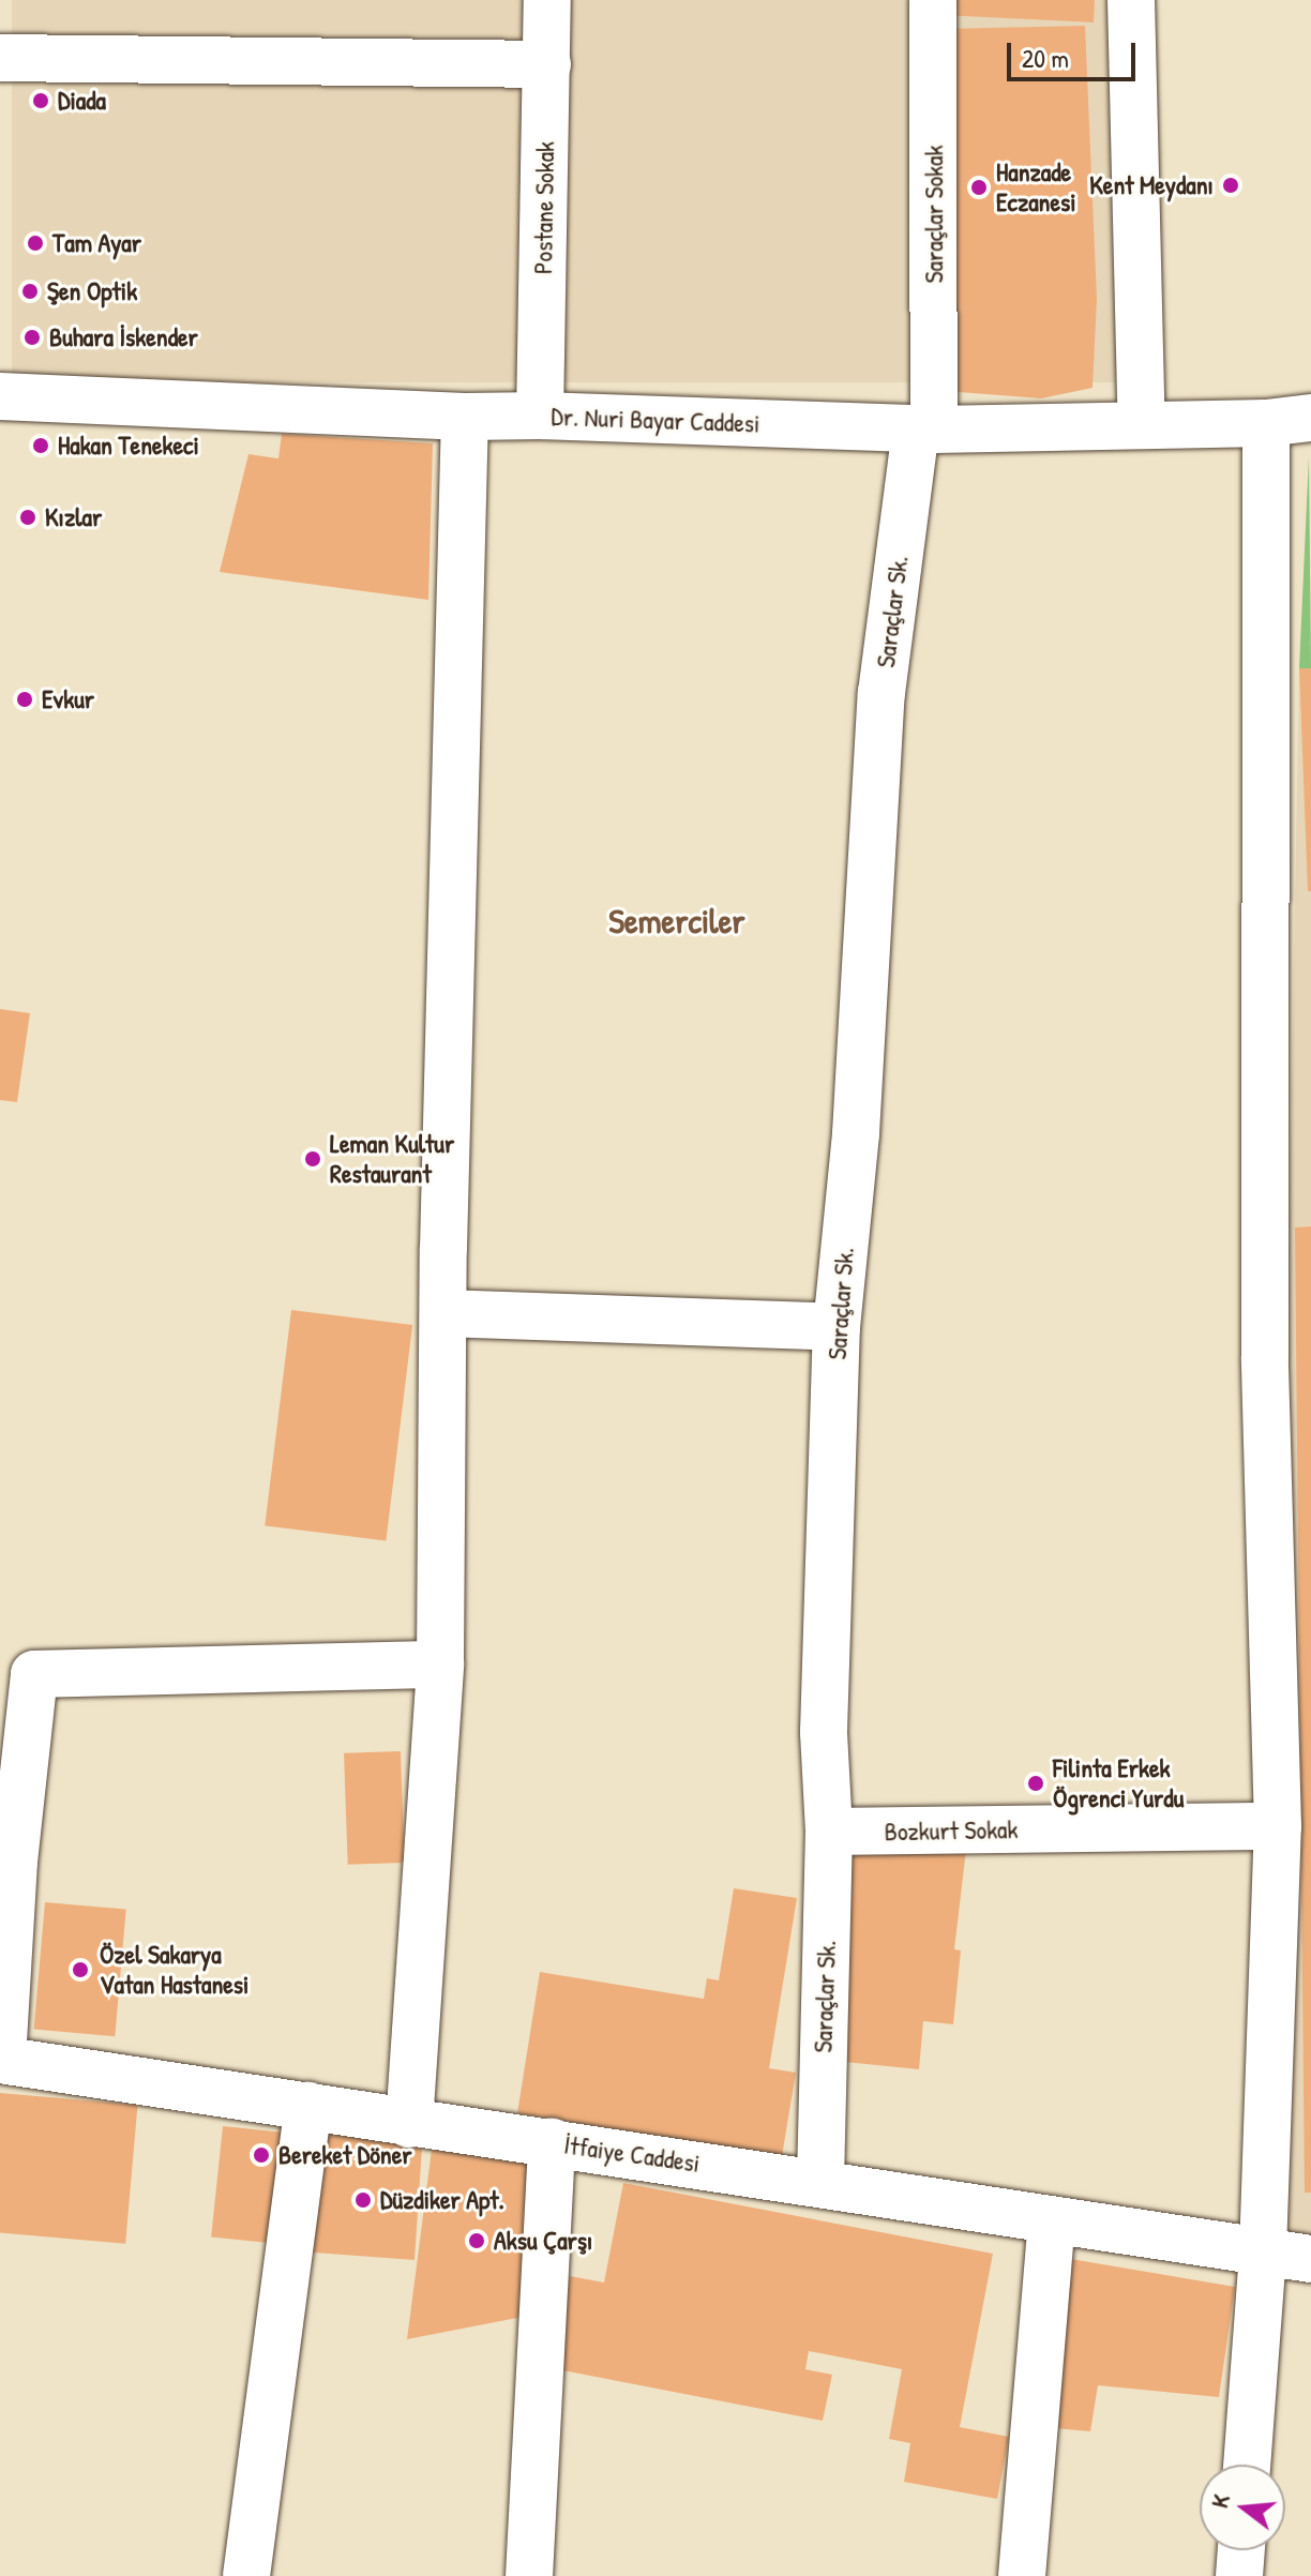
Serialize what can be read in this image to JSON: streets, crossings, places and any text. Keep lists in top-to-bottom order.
{
  "streets": {
    "street": [
      "Postane Sokak",
      "Saraçlar Sokak",
      "Dr. Nuri Bayar Caddesi",
      "Saraçlar Sk.",
      "Bozkurt Sokak",
      "İtfaiye Caddesi"
    ]
  },
  "crossings": [
    ["Postane Sokak", "Dr. Nuri Bayar Caddesi"],
    ["Saraçlar Sokak", "Dr. Nuri Bayar Caddesi"],
    ["Saraçlar Sokak", "Saraçlar Sk."],
    ["Dr. Nuri Bayar Caddesi", "Saraçlar Sk."],
    ["Saraçlar Sk.", "Bozkurt Sokak"],
    ["Saraçlar Sk.", "İtfaiye Caddesi"]
  ],
  "districts": ["Semerciler"],
  "places": [
    "Diada",
    "Kent Meydanı",
    "Hanzade Eczanesi",
    "Tam Ayar",
    "Şen Optik",
    "Buhara İskender",
    "Hakan Tenekeci",
    "Kızlar",
    "Evkur",
    "Leman Kultur Restaurant",
    "Filinta Erkek Ögrenci Yurdu",
    "Özel Sakarya Vatan Hastanesi",
    "Bereket Döner",
    "Düzdiker Apt.",
    "Aksu Çarşı"
  ],
  "scale_bar": "20 m",
  "north": "left"
}
